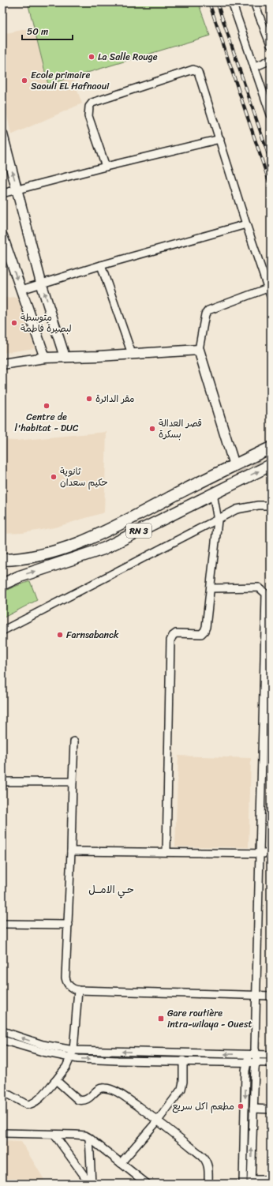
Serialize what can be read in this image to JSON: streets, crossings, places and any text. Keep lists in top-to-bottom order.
{
  "streets": {
    "main road": ["RN 3"]
  },
  "districts": ["حـي الامــل"],
  "places": {
    "other": [
      "La Salle Rouge",
      "Ecole primaire Saouli EL Hafnaoui",
      "متوسطة لبصيرة فاطمة",
      "مقر الدائرة",
      "Centre de l'habitat - DUC",
      "قصر العدالة بسكرة",
      "ثانوية حكيم سعدان",
      "Farnsabanck",
      "مطعم اكل سريع"
    ],
    "transit": ["Gare routière intra-wilaya - Ouest"]
  },
  "scale_bar": "50 m"
}
